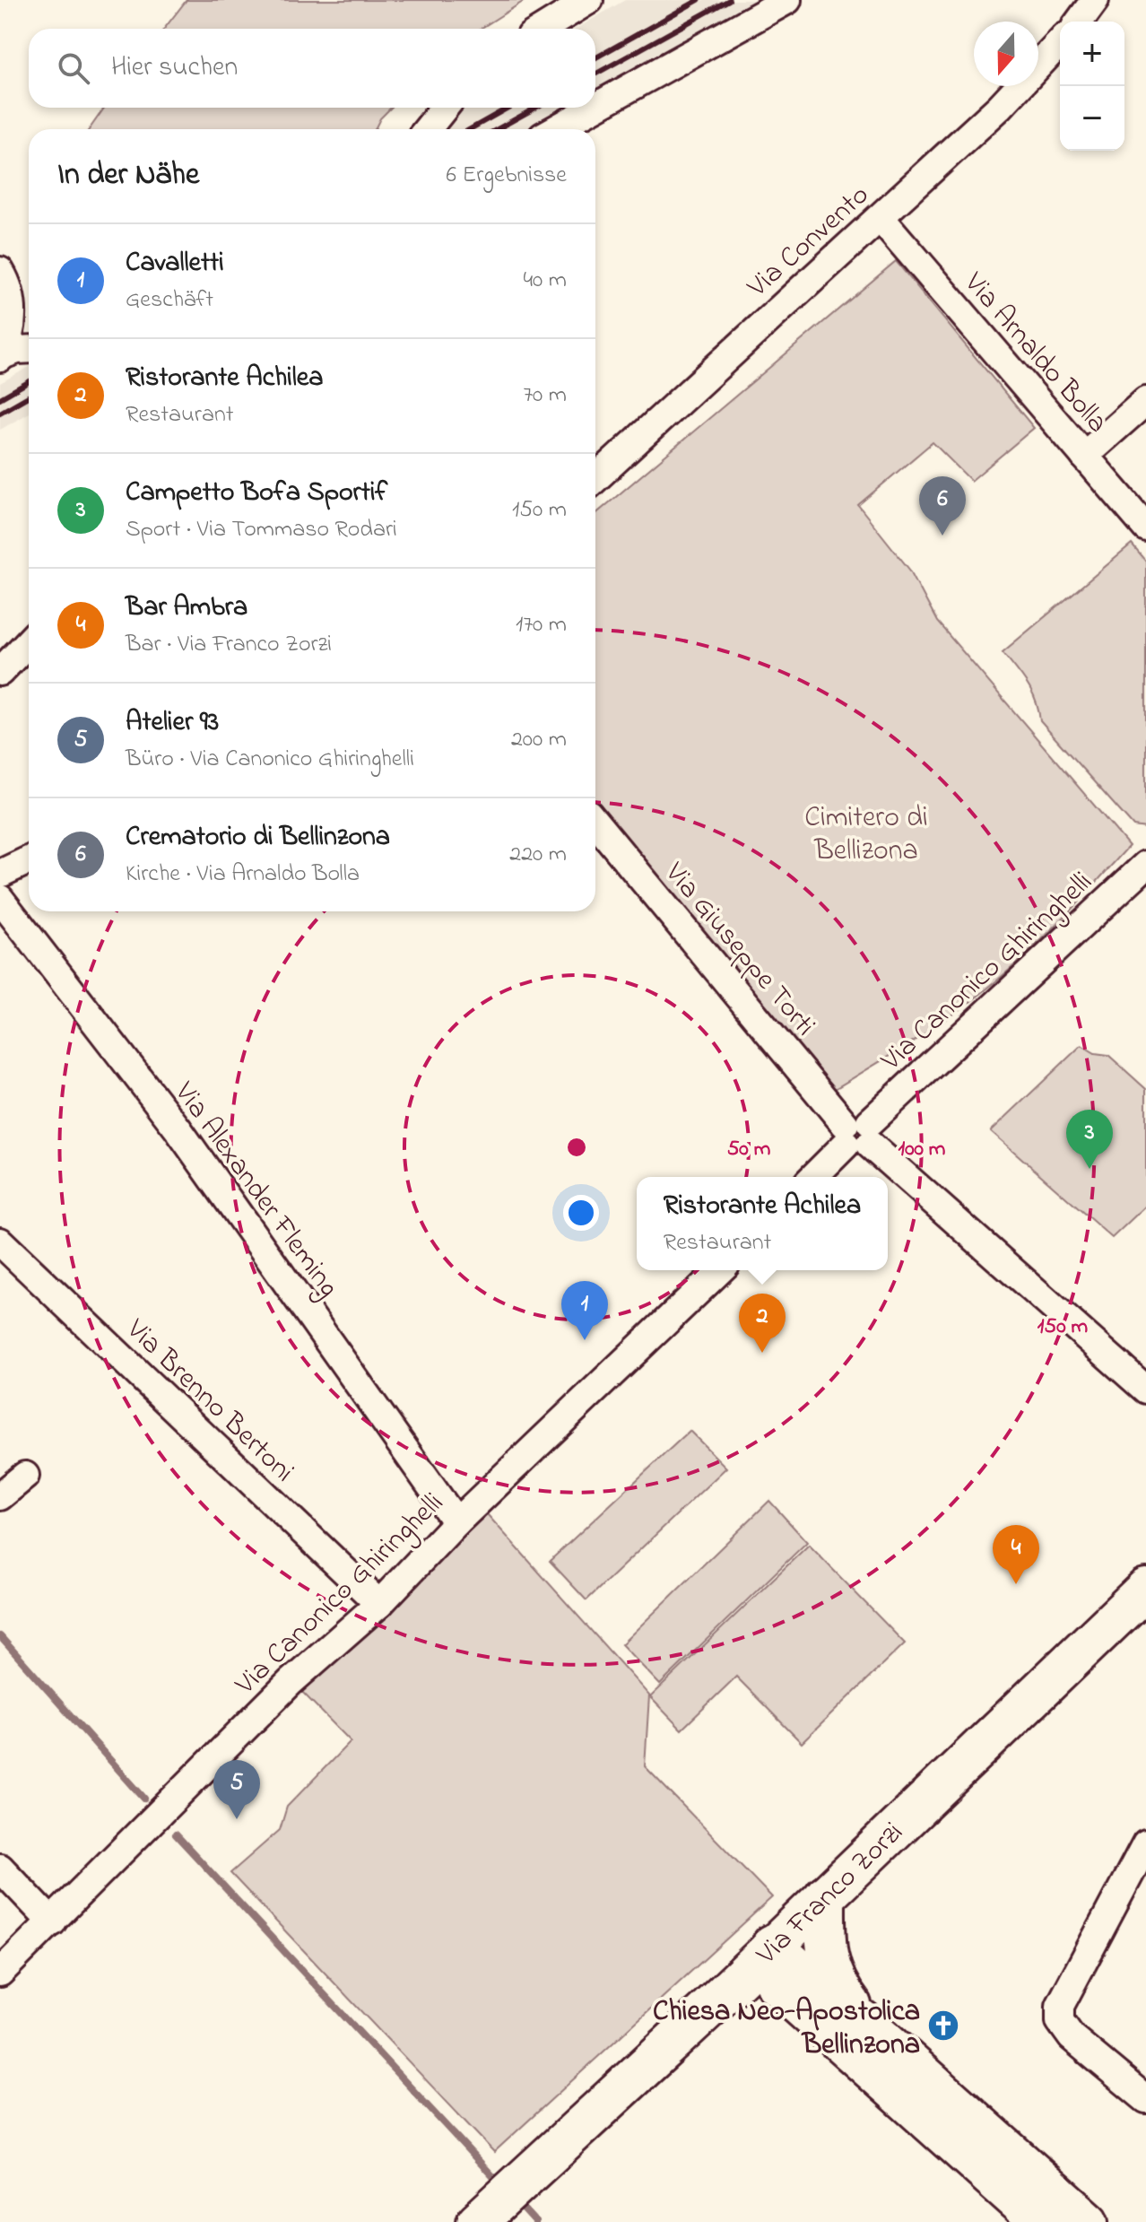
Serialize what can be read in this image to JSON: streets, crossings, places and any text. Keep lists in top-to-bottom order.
{
  "streets": {
    "main road": ["Via Franco Zorzi"],
    "street": [
      "Via Convento",
      "Via Arnaldo Bolla",
      "Via Giuseppe Torti",
      "Via Canonico Ghiringhelli",
      "Via Alexander Fleming",
      "Via Brenno Bertoni"
    ]
  },
  "crossings": [
    ["Via Convento", "Via Arnaldo Bolla"],
    ["Via Giuseppe Torti", "Via Canonico Ghiringhelli"],
    ["Via Canonico Ghiringhelli", "Via Alexander Fleming"],
    ["Via Canonico Ghiringhelli", "Via Brenno Bertoni"]
  ],
  "parks": ["Cimitero di Bellizona"],
  "places": {
    "church": ["Chiesa Neo-Apostolica Bellinzona"]
  },
  "north": "bottom",
  "page": {
    "map_buttons": ["+", "−"],
    "search": "Hier suchen",
    "heading": ["In der Nähe", "6 Ergebnisse"],
    "list": [
      {
        "mark": "1",
        "name": "Cavalletti",
        "note": "Geschäft",
        "value": "40 m"
      },
      {
        "mark": "2",
        "name": "Ristorante Achilea",
        "note": "Restaurant",
        "value": "70 m"
      },
      {
        "mark": "3",
        "name": "Campetto Bofa Sportif",
        "note": "Sport · Via Tommaso Rodari",
        "value": "150 m"
      },
      {
        "mark": "4",
        "name": "Bar Ambra",
        "note": "Bar · Via Franco Zorzi",
        "value": "170 m"
      },
      {
        "mark": "5",
        "name": "Atelier 93",
        "note": "Büro · Via Canonico Ghiringhelli",
        "value": "200 m"
      },
      {
        "mark": "6",
        "name": "Crematorio di Bellinzona",
        "note": "Kirche · Via Arnaldo Bolla",
        "value": "220 m"
      }
    ],
    "pins": [
      "6",
      "3",
      "1",
      "2",
      "4",
      "5"
    ],
    "popup": ["Ristorante Achilea", "Restaurant"]
  },
  "rings": ["50 m", "100 m", "150 m"]
}
